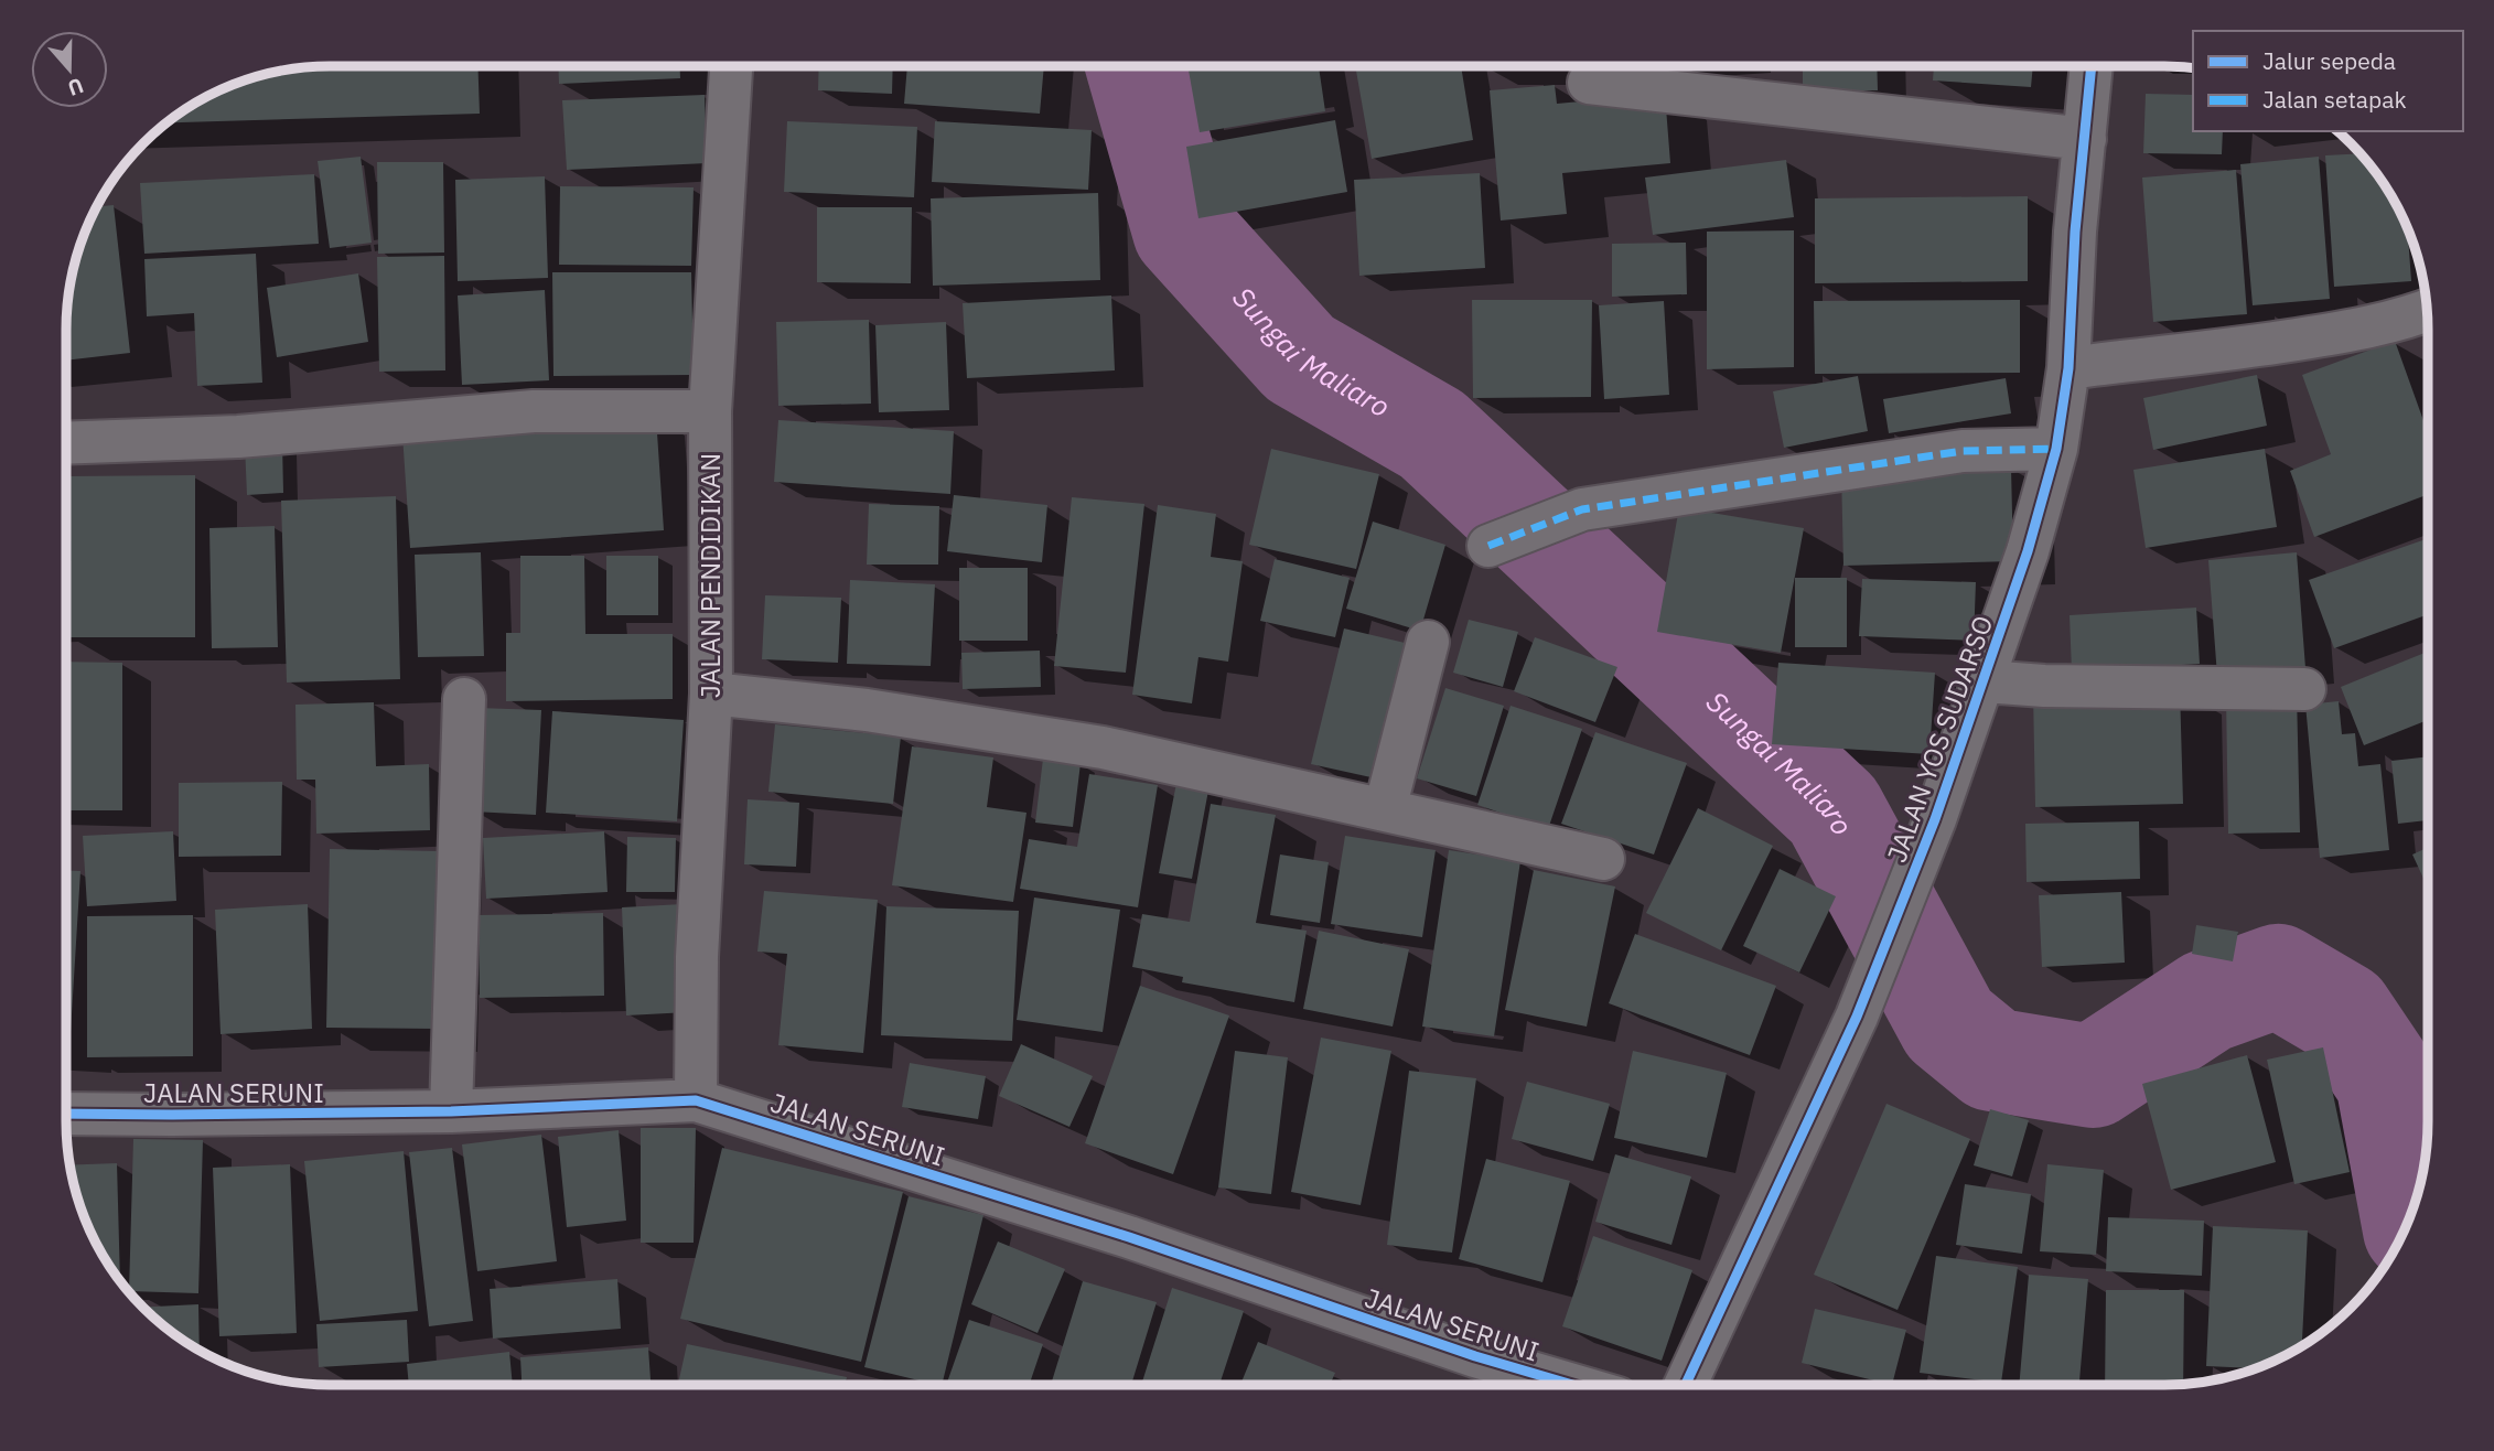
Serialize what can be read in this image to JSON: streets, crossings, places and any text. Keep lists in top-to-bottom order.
{
  "streets": {
    "street": ["JALAN PENDIDIKAN", "JALAN YOS SUDARSO", "JALAN SERUNI"]
  },
  "crossings": [
    ["JALAN PENDIDIKAN", "JALAN SERUNI"]
  ],
  "water": ["Sungai Maliaro"],
  "legend": ["Jalur sepeda", "Jalan setapak"],
  "north": "bottom"
}
